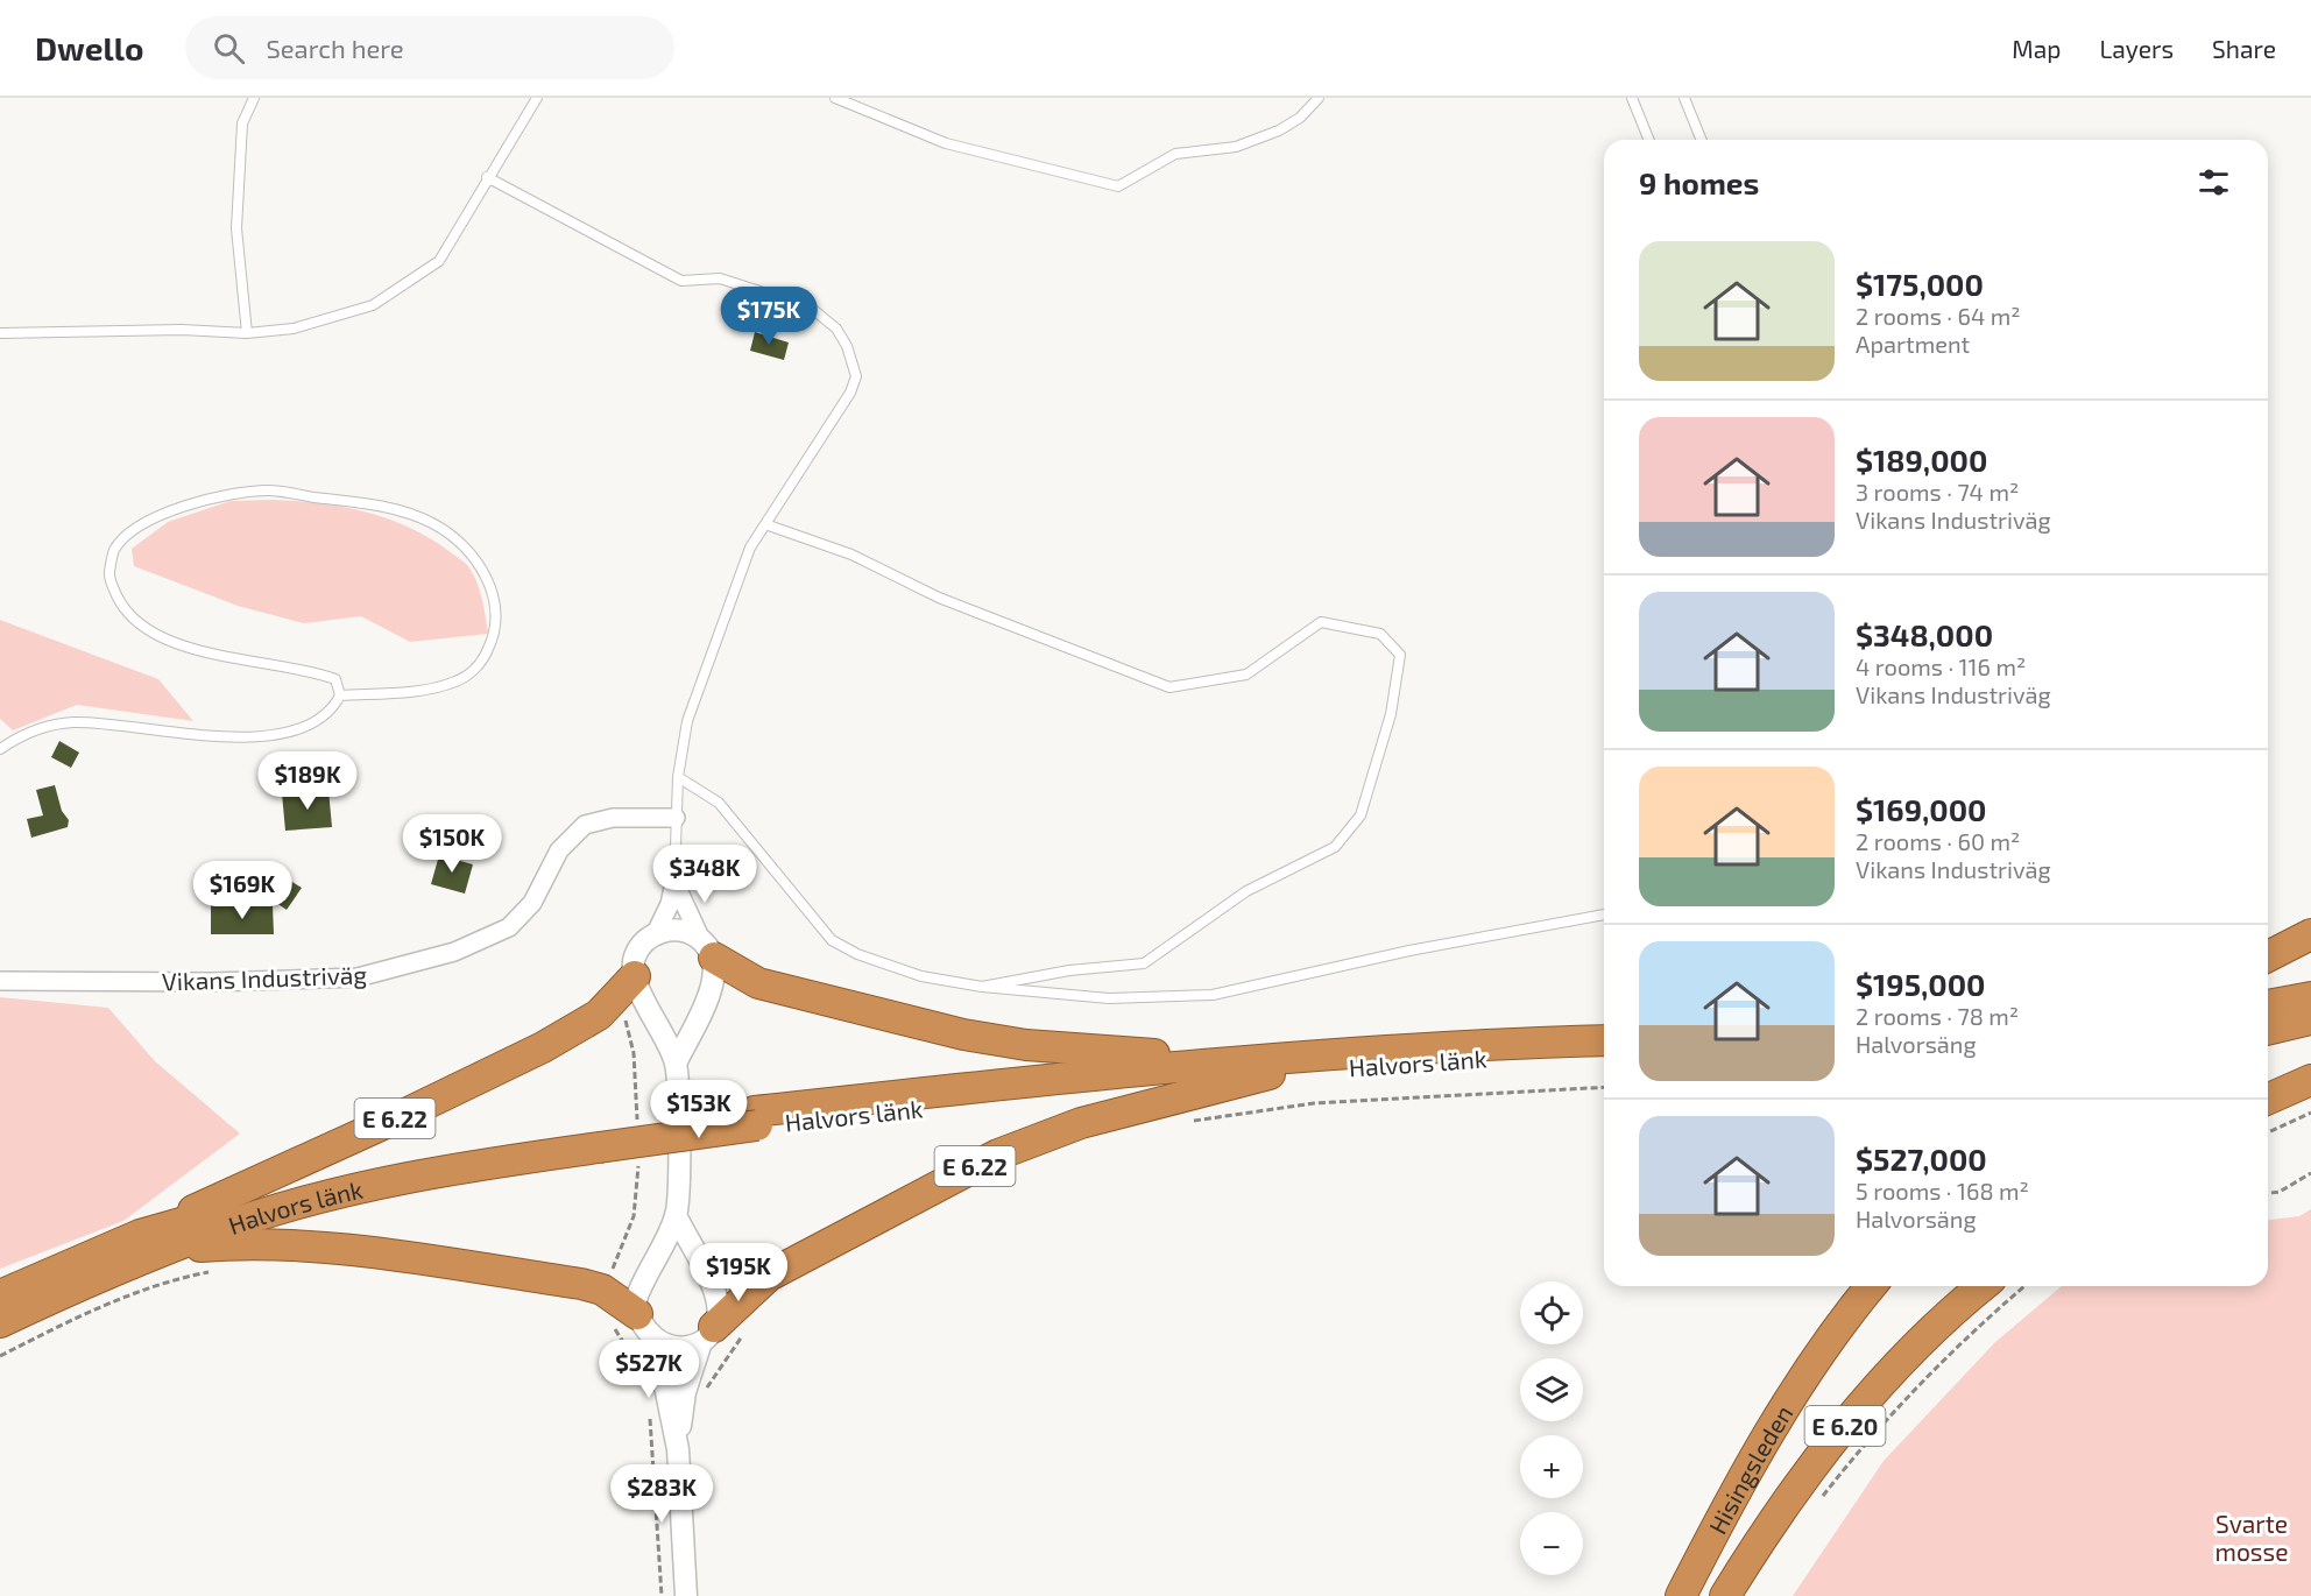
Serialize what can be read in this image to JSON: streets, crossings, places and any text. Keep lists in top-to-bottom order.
{
  "streets": {
    "highway": [
      "Halvors länk",
      "E 6.22",
      "E 6.20",
      "Hisingsleden"
    ],
    "street": ["Vikans Industriväg"]
  },
  "crossings": [
    ["Halvors länk", "E 6.22"]
  ],
  "parks": ["Svarte mosse"],
  "page": {
    "header": "Dwello",
    "search": "Search here",
    "nav": ["Map", "Layers", "Share"],
    "heading": "9 homes",
    "list": [
      {
        "name": "$175,000",
        "note": "2 rooms · 64 m² · Apartment"
      },
      {
        "name": "$189,000",
        "note": "3 rooms · 74 m² · Vikans Industriväg"
      },
      {
        "name": "$348,000",
        "note": "4 rooms · 116 m² · Vikans Industriväg"
      },
      {
        "name": "$169,000",
        "note": "2 rooms · 60 m² · Vikans Industriväg"
      },
      {
        "name": "$195,000",
        "note": "2 rooms · 78 m² · Halvorsäng"
      },
      {
        "name": "$527,000",
        "note": "5 rooms · 168 m² · Halvorsäng"
      }
    ],
    "price": [
      "$175K",
      "$189K",
      "$150K",
      "$348K",
      "$169K",
      "$153K",
      "$195K",
      "$527K",
      "$283K"
    ],
    "map_buttons": ["+", "−"]
  }
}
